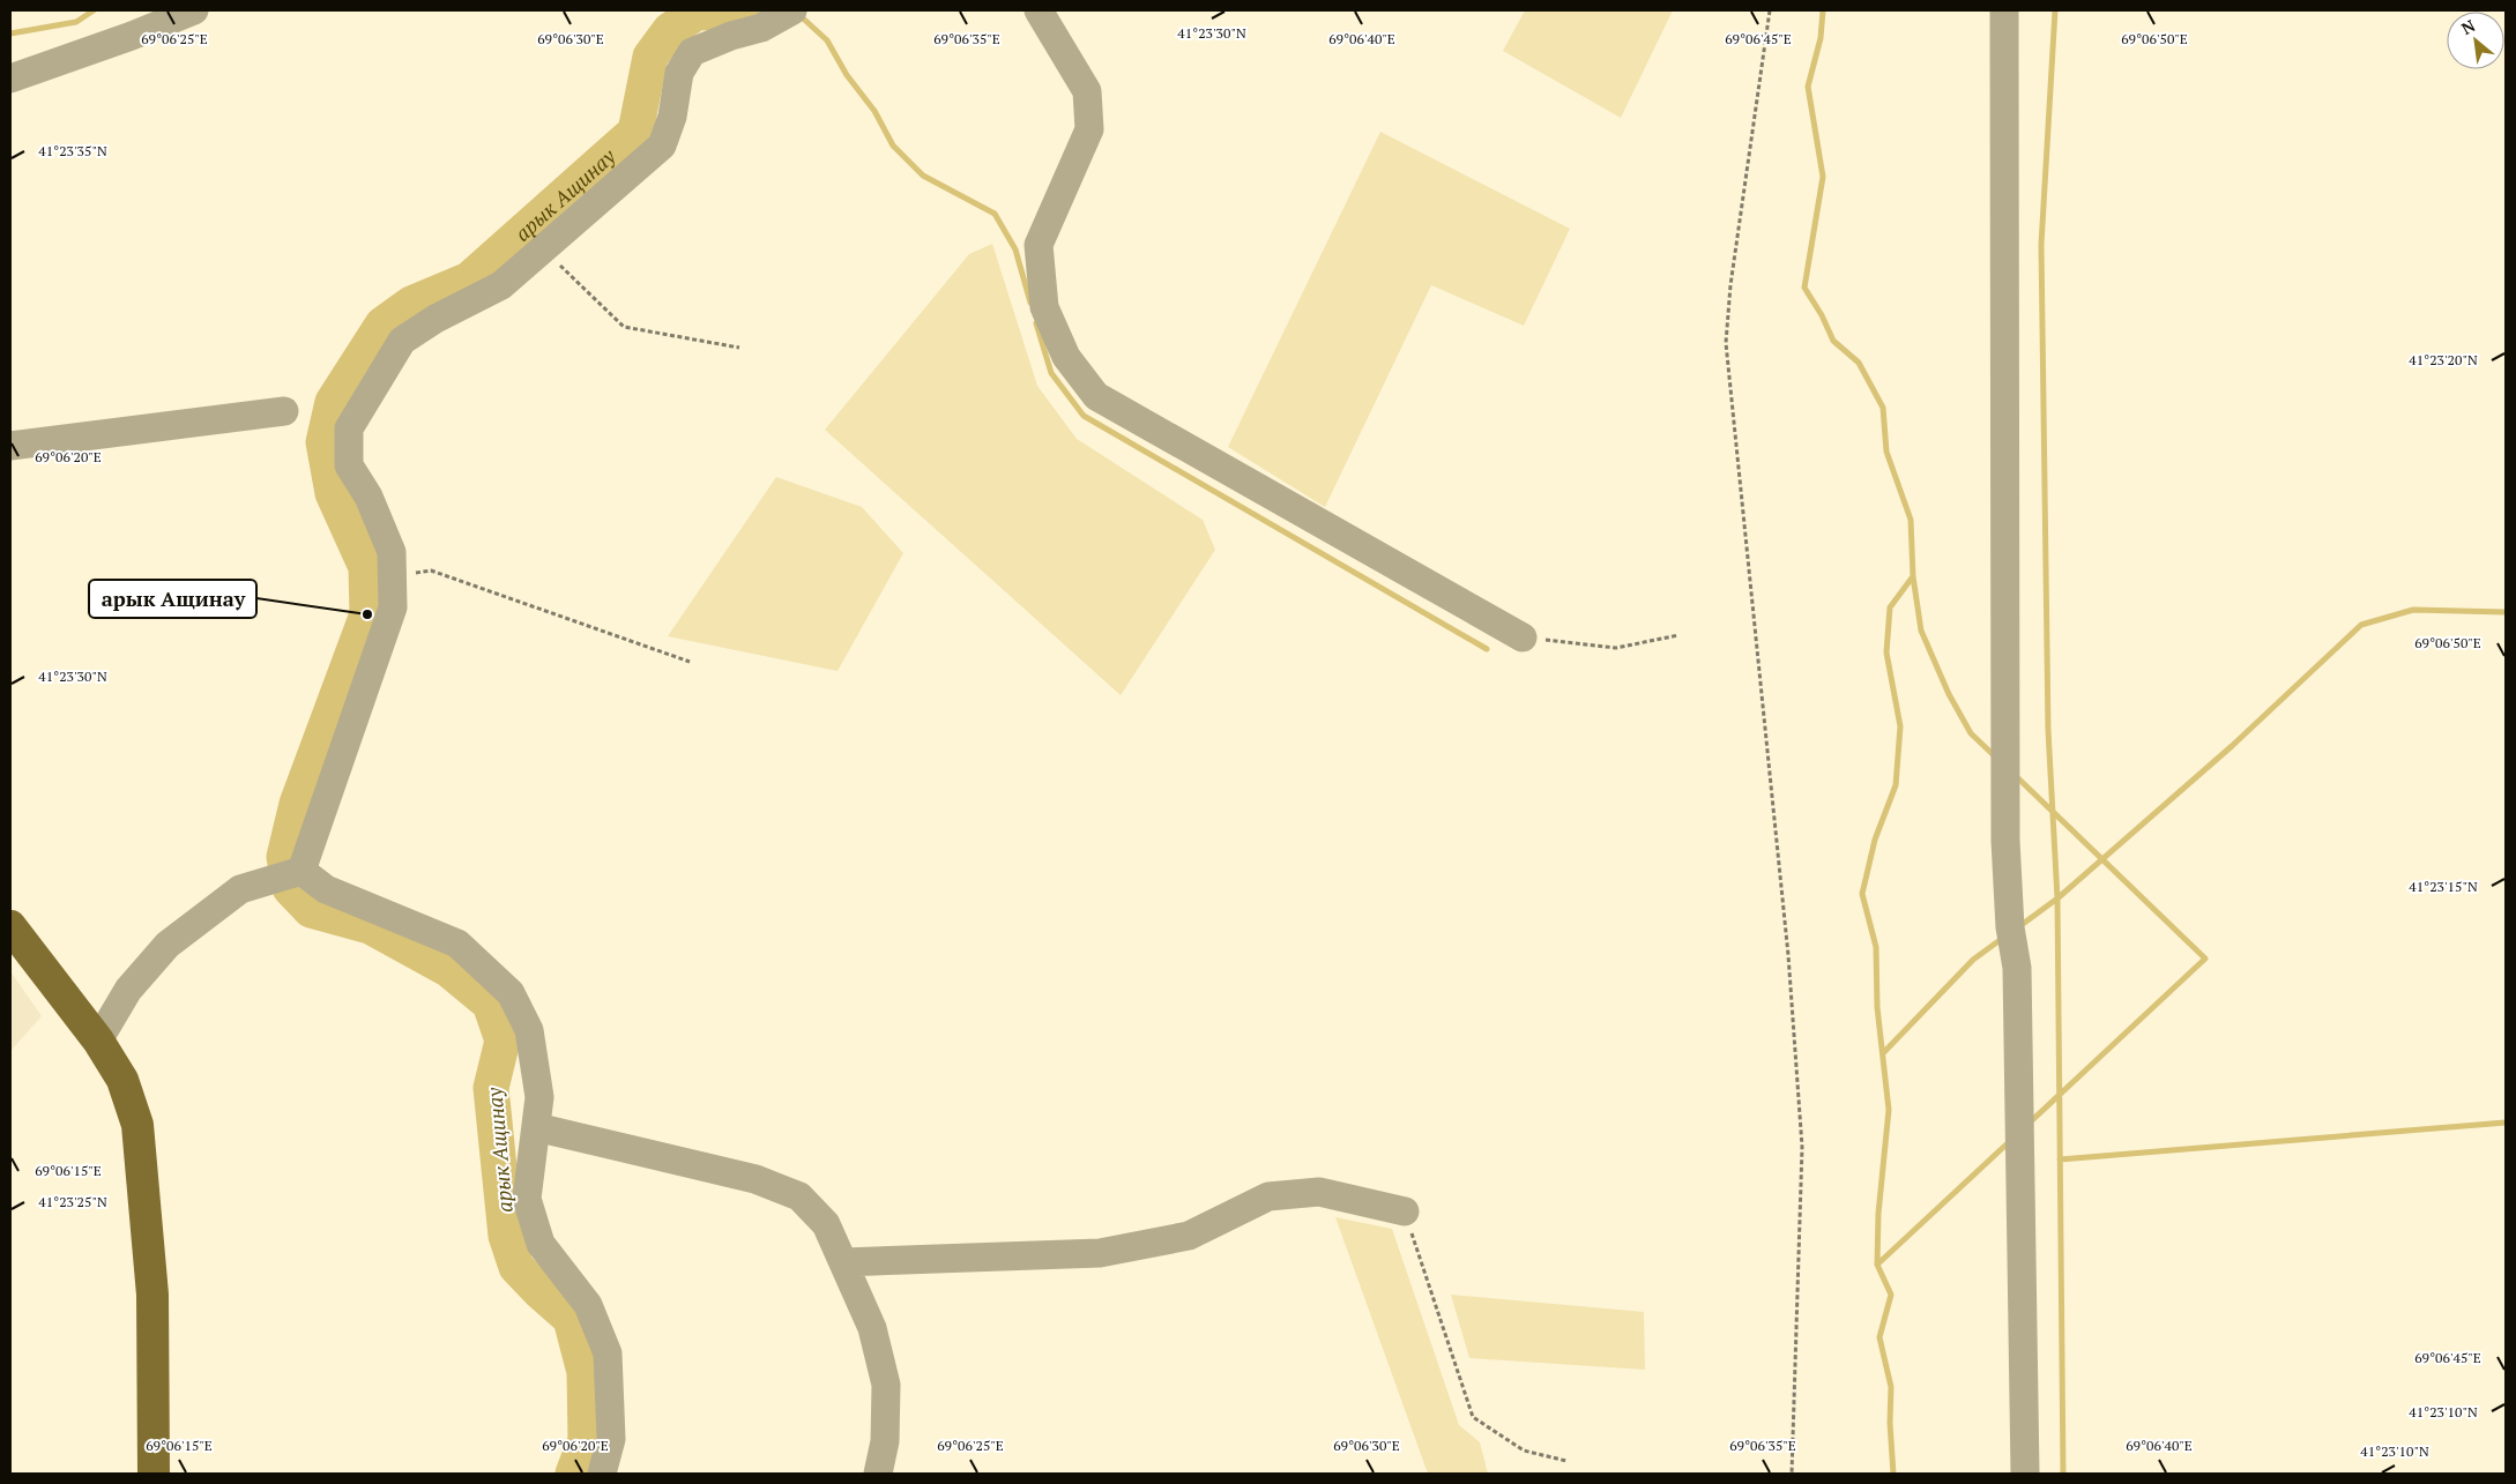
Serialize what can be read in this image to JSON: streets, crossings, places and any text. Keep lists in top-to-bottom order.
{
  "water": ["арык Ащинау"],
  "places": ["арык Ащинау"],
  "north": "top left",
  "coordinates": [
    "41°23'30\"N",
    "69°06'25\"E",
    "69°06'30\"E",
    "69°06'35\"E",
    "69°06'40\"E",
    "69°06'45\"E",
    "69°06'50\"E",
    "41°23'35\"N",
    "41°23'20\"N",
    "69°06'20\"E",
    "41°23'15\"N",
    "69°06'15\"E",
    "41°23'25\"N",
    "41°23'10\"N"
  ]
}
